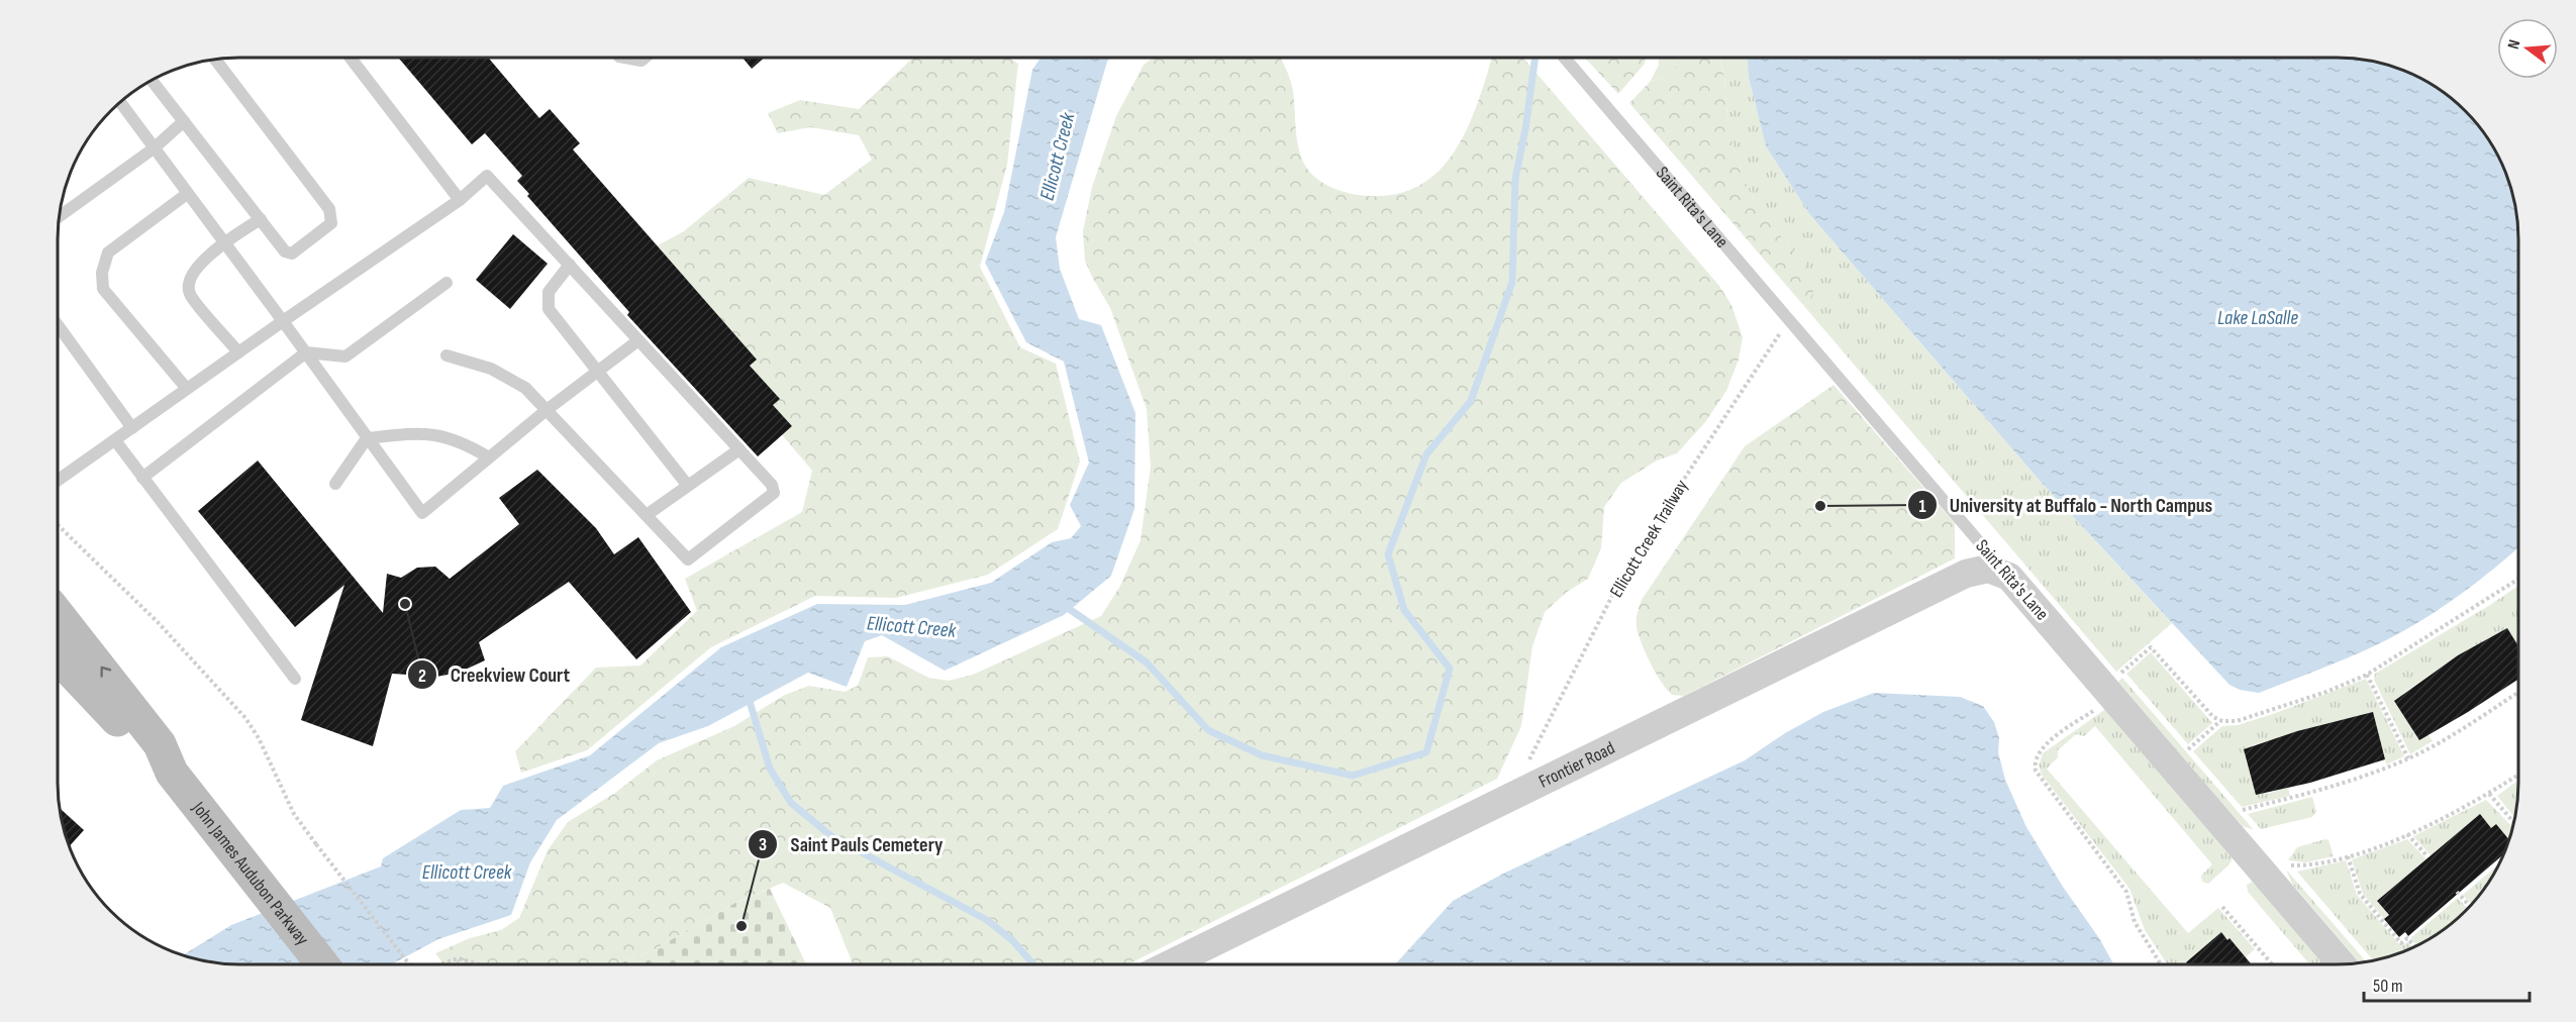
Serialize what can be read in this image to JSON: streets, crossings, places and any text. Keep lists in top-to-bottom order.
{
  "streets": {
    "main road": ["John James Audubon Parkway"],
    "street": ["Saint Rita's Lane", "Frontier Road"],
    "path": ["Ellicott Creek Trailway"]
  },
  "crossings": [
    ["Saint Rita's Lane", "Ellicott Creek Trailway"],
    ["Saint Rita's Lane", "Frontier Road"],
    ["Ellicott Creek Trailway", "Frontier Road"]
  ],
  "water": ["Ellicott Creek", "Lake LaSalle"],
  "places": ["University at Buffalo - North Campus", "Creekview Court", "Saint Pauls Cemetery"],
  "scale_bar": "50 m",
  "north": "left"
}
